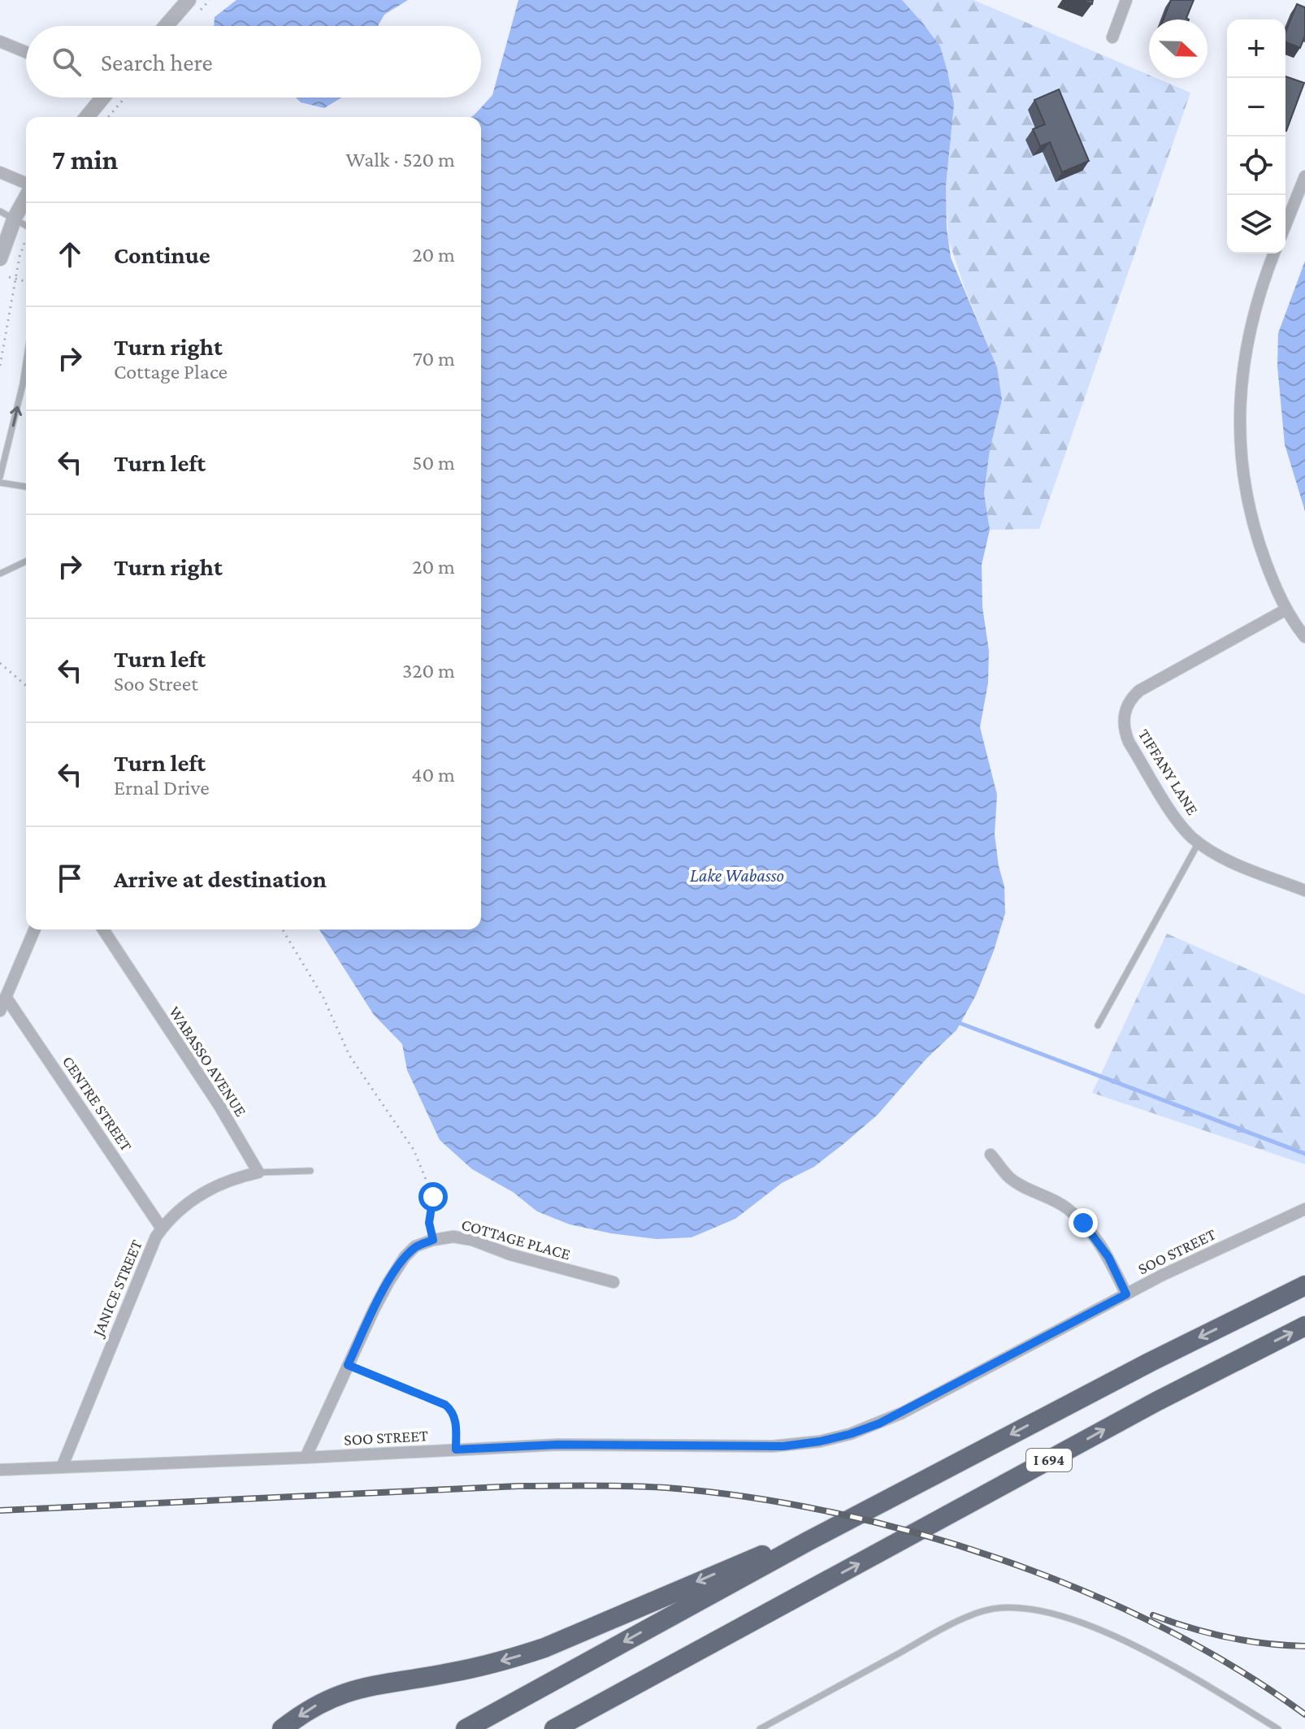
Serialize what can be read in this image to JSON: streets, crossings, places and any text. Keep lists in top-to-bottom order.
{
  "streets": {
    "highway": ["I 694"],
    "street": [
      "TIFFANY LANE",
      "WABASSO AVENUE",
      "CENTRE STREET",
      "COTTAGE PLACE",
      "SOO STREET",
      "JANICE STREET"
    ]
  },
  "crossings": [
    ["WABASSO AVENUE", "JANICE STREET"],
    ["CENTRE STREET", "JANICE STREET"],
    ["COTTAGE PLACE", "SOO STREET"],
    ["SOO STREET", "JANICE STREET"]
  ],
  "water": ["Lake Wabasso"],
  "north": "right",
  "page": {
    "map_buttons": ["+", "−"],
    "search": "Search here",
    "heading": ["7 min", "Walk · 520 m"],
    "list": [
      ["Continue", "20 m"],
      ["Turn right", "Cottage Place", "70 m"],
      ["Turn left", "50 m"],
      ["Turn right", "20 m"],
      ["Turn left", "Soo Street", "320 m"],
      ["Turn left", "Ernal Drive", "40 m"],
      "Arrive at destination"
    ]
  }
}
